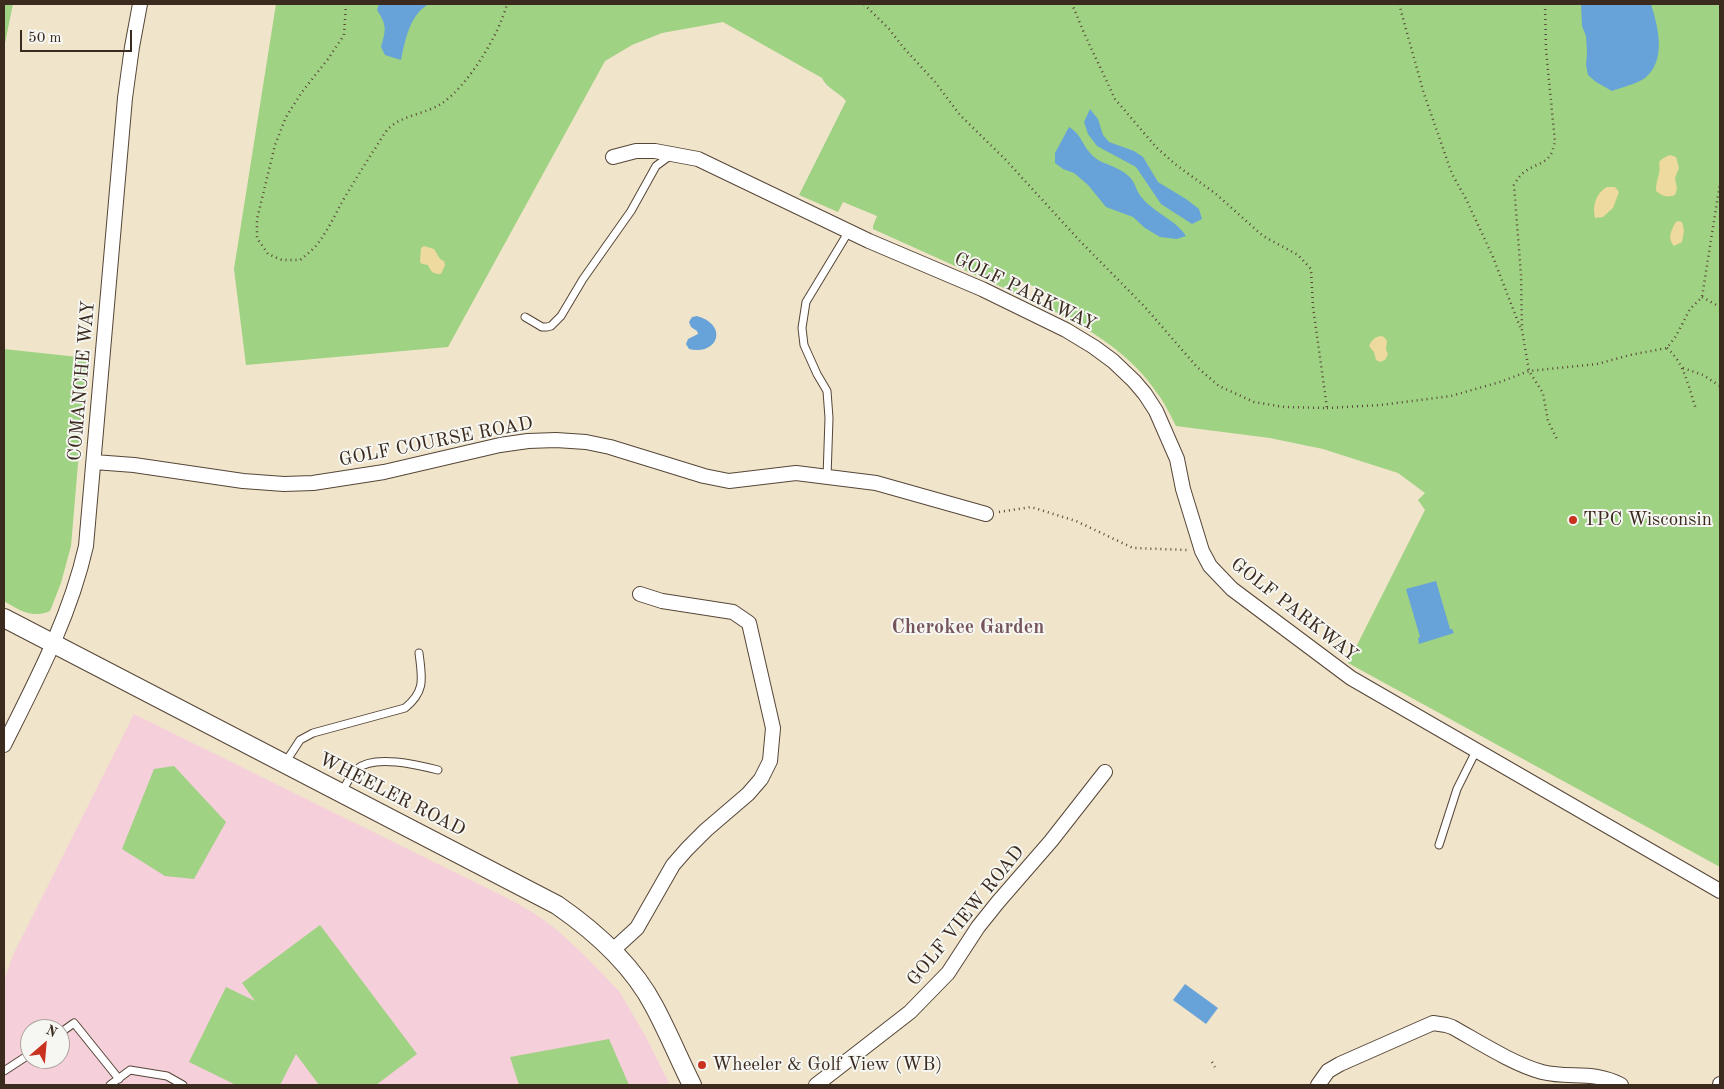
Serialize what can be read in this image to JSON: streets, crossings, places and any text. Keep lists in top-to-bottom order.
{
  "streets": {
    "street": [
      "GOLF PARKWAY",
      "COMANCHE WAY",
      "GOLF COURSE ROAD",
      "WHEELER ROAD",
      "GOLF VIEW ROAD"
    ]
  },
  "crossings": [
    ["COMANCHE WAY", "GOLF COURSE ROAD"],
    ["COMANCHE WAY", "WHEELER ROAD"]
  ],
  "districts": ["Cherokee Garden"],
  "places": ["TPC Wisconsin", "Wheeler & Golf View (WB)"],
  "scale_bar": "50 m",
  "north": "top right"
}
